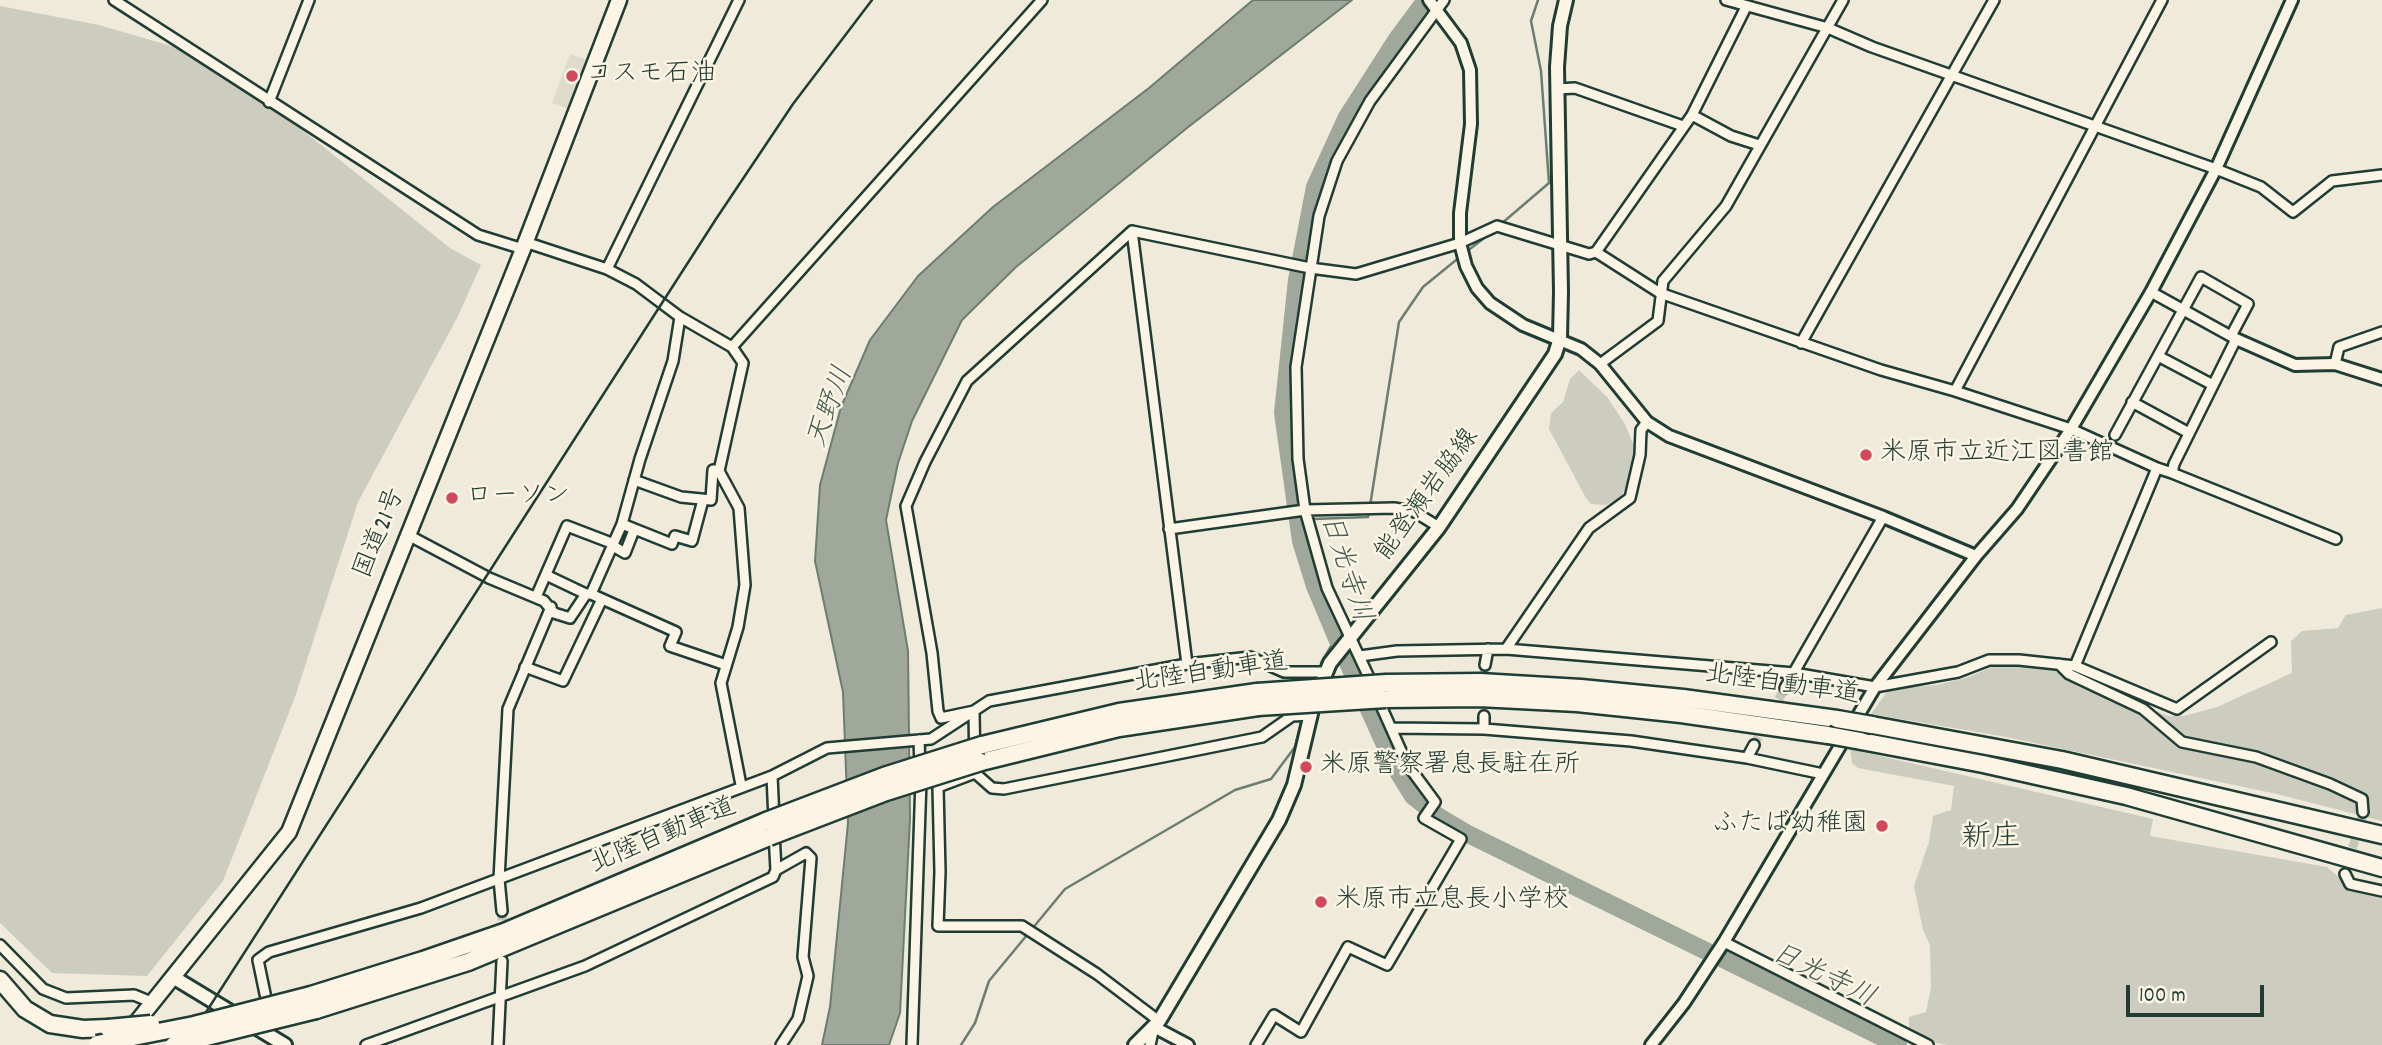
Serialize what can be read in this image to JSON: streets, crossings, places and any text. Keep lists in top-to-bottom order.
{
  "streets": {
    "highway": ["国道21号", "北陸自動車道"],
    "main road": ["能登瀬岩脇線"]
  },
  "districts": ["新庄"],
  "water": ["天野川", "日光寺川"],
  "places": [
    "コスモ石油",
    "米原市立近江図書館",
    "ローソン",
    "米原警察署息長駐在所",
    "ふたば幼稚園",
    "米原市立息長小学校"
  ],
  "scale_bar": "100 m"
}
